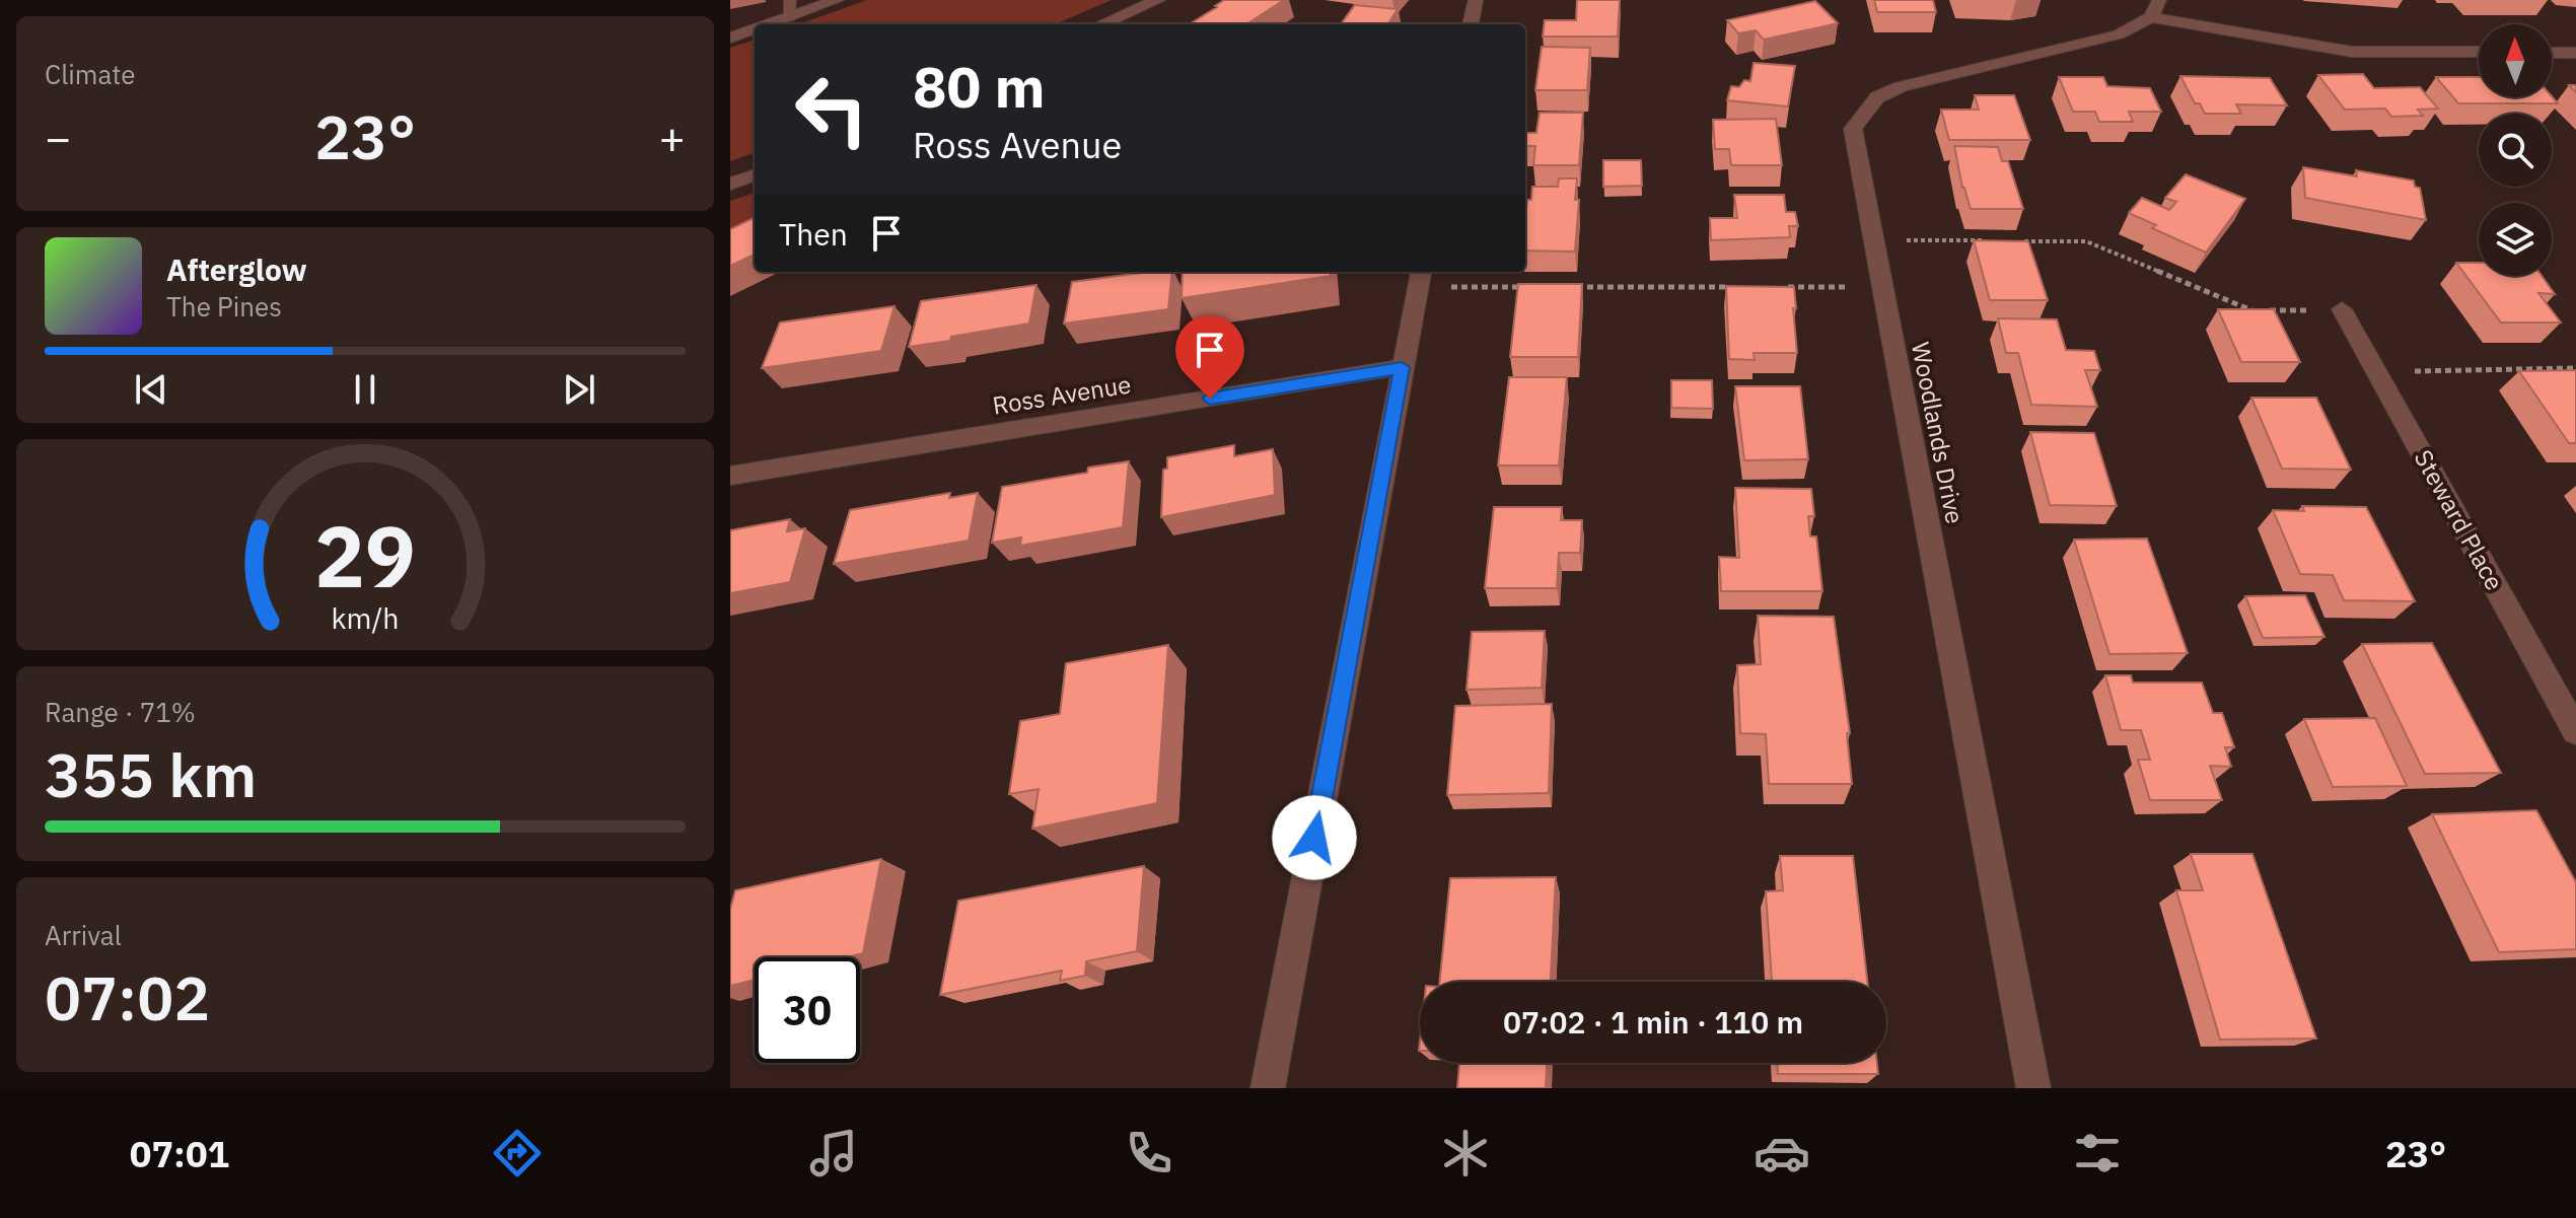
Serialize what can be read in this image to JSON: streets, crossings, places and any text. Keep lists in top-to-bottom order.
{
  "streets": {
    "street": ["Ross Avenue", "Woodlands Drive", "Steward Place"]
  },
  "north": "top",
  "page": {
    "tile": [
      "Climate",
      ["Range · 71%", "355 km"],
      ["Arrival", "07:02"]
    ],
    "turn": ["80 m", "Ross Avenue"],
    "heat": ["−", "23°", "+"],
    "then": "Then",
    "song": ["Afterglow", "The Pines"],
    "limit": "30",
    "trip": "07:02 · 1 min · 110 m",
    "tabs": ["07:01", "23°"],
    "gauge": ["29", "km/h"]
  }
}
